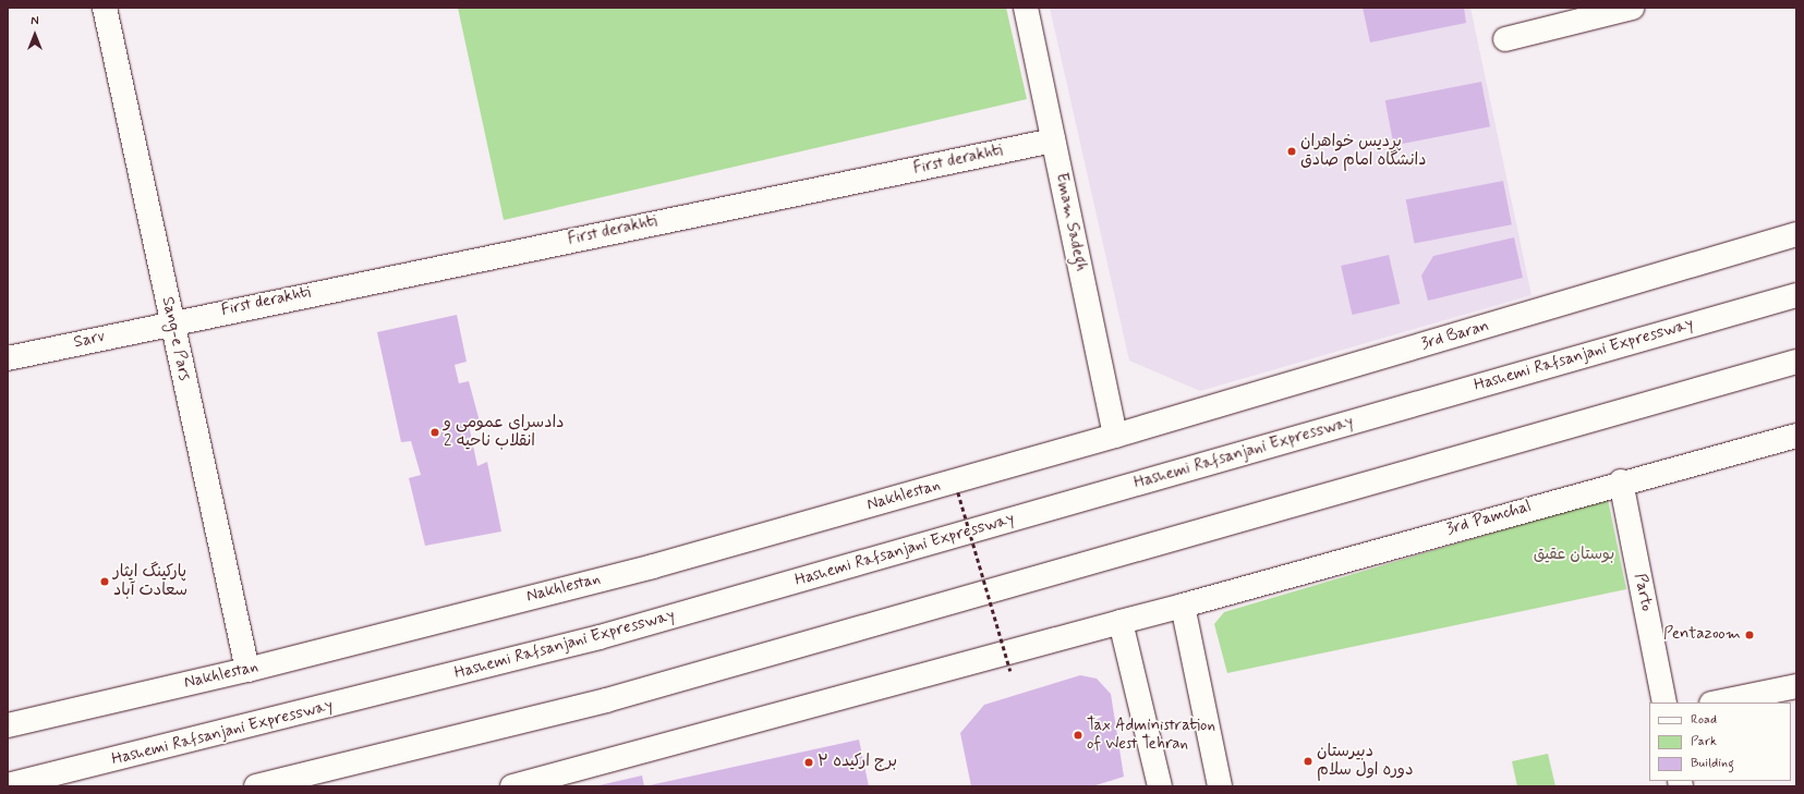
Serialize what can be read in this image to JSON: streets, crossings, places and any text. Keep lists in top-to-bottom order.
{
  "streets": {
    "main road": [
      "First derakhti",
      "Emam Sadegh",
      "3rd Baran",
      "Sang-e Pars",
      "Sarv",
      "Hashemi Rafsanjani Expressway",
      "Nakhlestan",
      "3rd Pamchal",
      "Parto"
    ]
  },
  "crossings": [
    ["First derakhti", "Emam Sadegh"],
    ["First derakhti", "Sang-e Pars"],
    ["First derakhti", "Sarv"],
    ["Emam Sadegh", "3rd Baran"],
    ["Emam Sadegh", "Nakhlestan"],
    ["3rd Baran", "Nakhlestan"],
    ["Sang-e Pars", "Sarv"],
    ["Sang-e Pars", "Nakhlestan"],
    ["3rd Pamchal", "Parto"]
  ],
  "parks": ["بوستان عقیق"],
  "places": [
    "پردیس خواهران دانشگاه امام صادق",
    "دادسرای عمومی و انقلاب ناحیه 2",
    "پارکینگ ایثار سعادت آباد",
    "Pentazoom",
    "Tax Administration of West Tehran",
    "دبیرستان دوره اول سلام",
    "برج ارکیده ۲"
  ],
  "legend": ["Road", "Park", "Building"],
  "north": "top"
}
